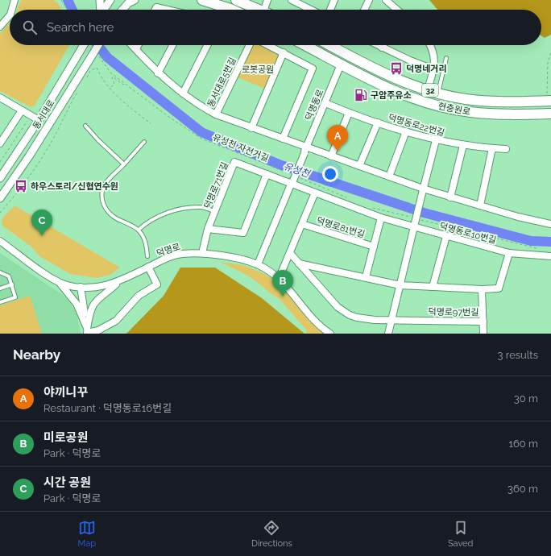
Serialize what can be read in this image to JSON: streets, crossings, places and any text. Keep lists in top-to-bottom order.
{
  "streets": {
    "main road": ["32", "현충원로"],
    "street": [
      "동서대로5번길",
      "덕명동로",
      "동서대로",
      "덕명동로22번길",
      "덕명로71번길",
      "덕명로81번길",
      "덕명동로10번길",
      "덕명로",
      "덕명로97번길"
    ],
    "path": ["유성천 자전거길"]
  },
  "crossings": [
    ["동서대로5번길", "덕명동로"],
    ["덕명동로", "현충원로"],
    ["덕명동로", "덕명동로22번길"],
    ["덕명동로", "유성천 자전거길"],
    ["덕명동로", "덕명로71번길"],
    ["덕명동로", "덕명동로10번길"],
    ["동서대로", "유성천 자전거길"],
    ["유성천 자전거길", "덕명로71번길"],
    ["유성천 자전거길", "덕명동로10번길"],
    ["덕명로71번길", "덕명동로10번길"],
    ["덕명로71번길", "덕명로"],
    ["덕명로81번길", "덕명동로10번길"],
    ["덕명로81번길", "덕명로"],
    ["덕명로81번길", "덕명로97번길"]
  ],
  "water": ["유성천"],
  "parks": ["로봇공원"],
  "places": {
    "bus stop": ["덕명네거리", "하우스토리/신협연수원"],
    "fuel station": ["구암주유소"]
  },
  "page": {
    "search": "Search here",
    "pins": ["A", "C", "B"],
    "heading": ["Nearby", "3 results"],
    "list": [
      {
        "mark": "A",
        "name": "야끼니꾸",
        "note": "Restaurant · 덕명동로16번길",
        "value": "30 m"
      },
      {
        "mark": "B",
        "name": "미로공원",
        "note": "Park · 덕명로",
        "value": "160 m"
      },
      {
        "mark": "C",
        "name": "시간 공원",
        "note": "Park · 덕명로",
        "value": "360 m"
      }
    ],
    "nav": ["Map", "Directions", "Saved"]
  }
}
